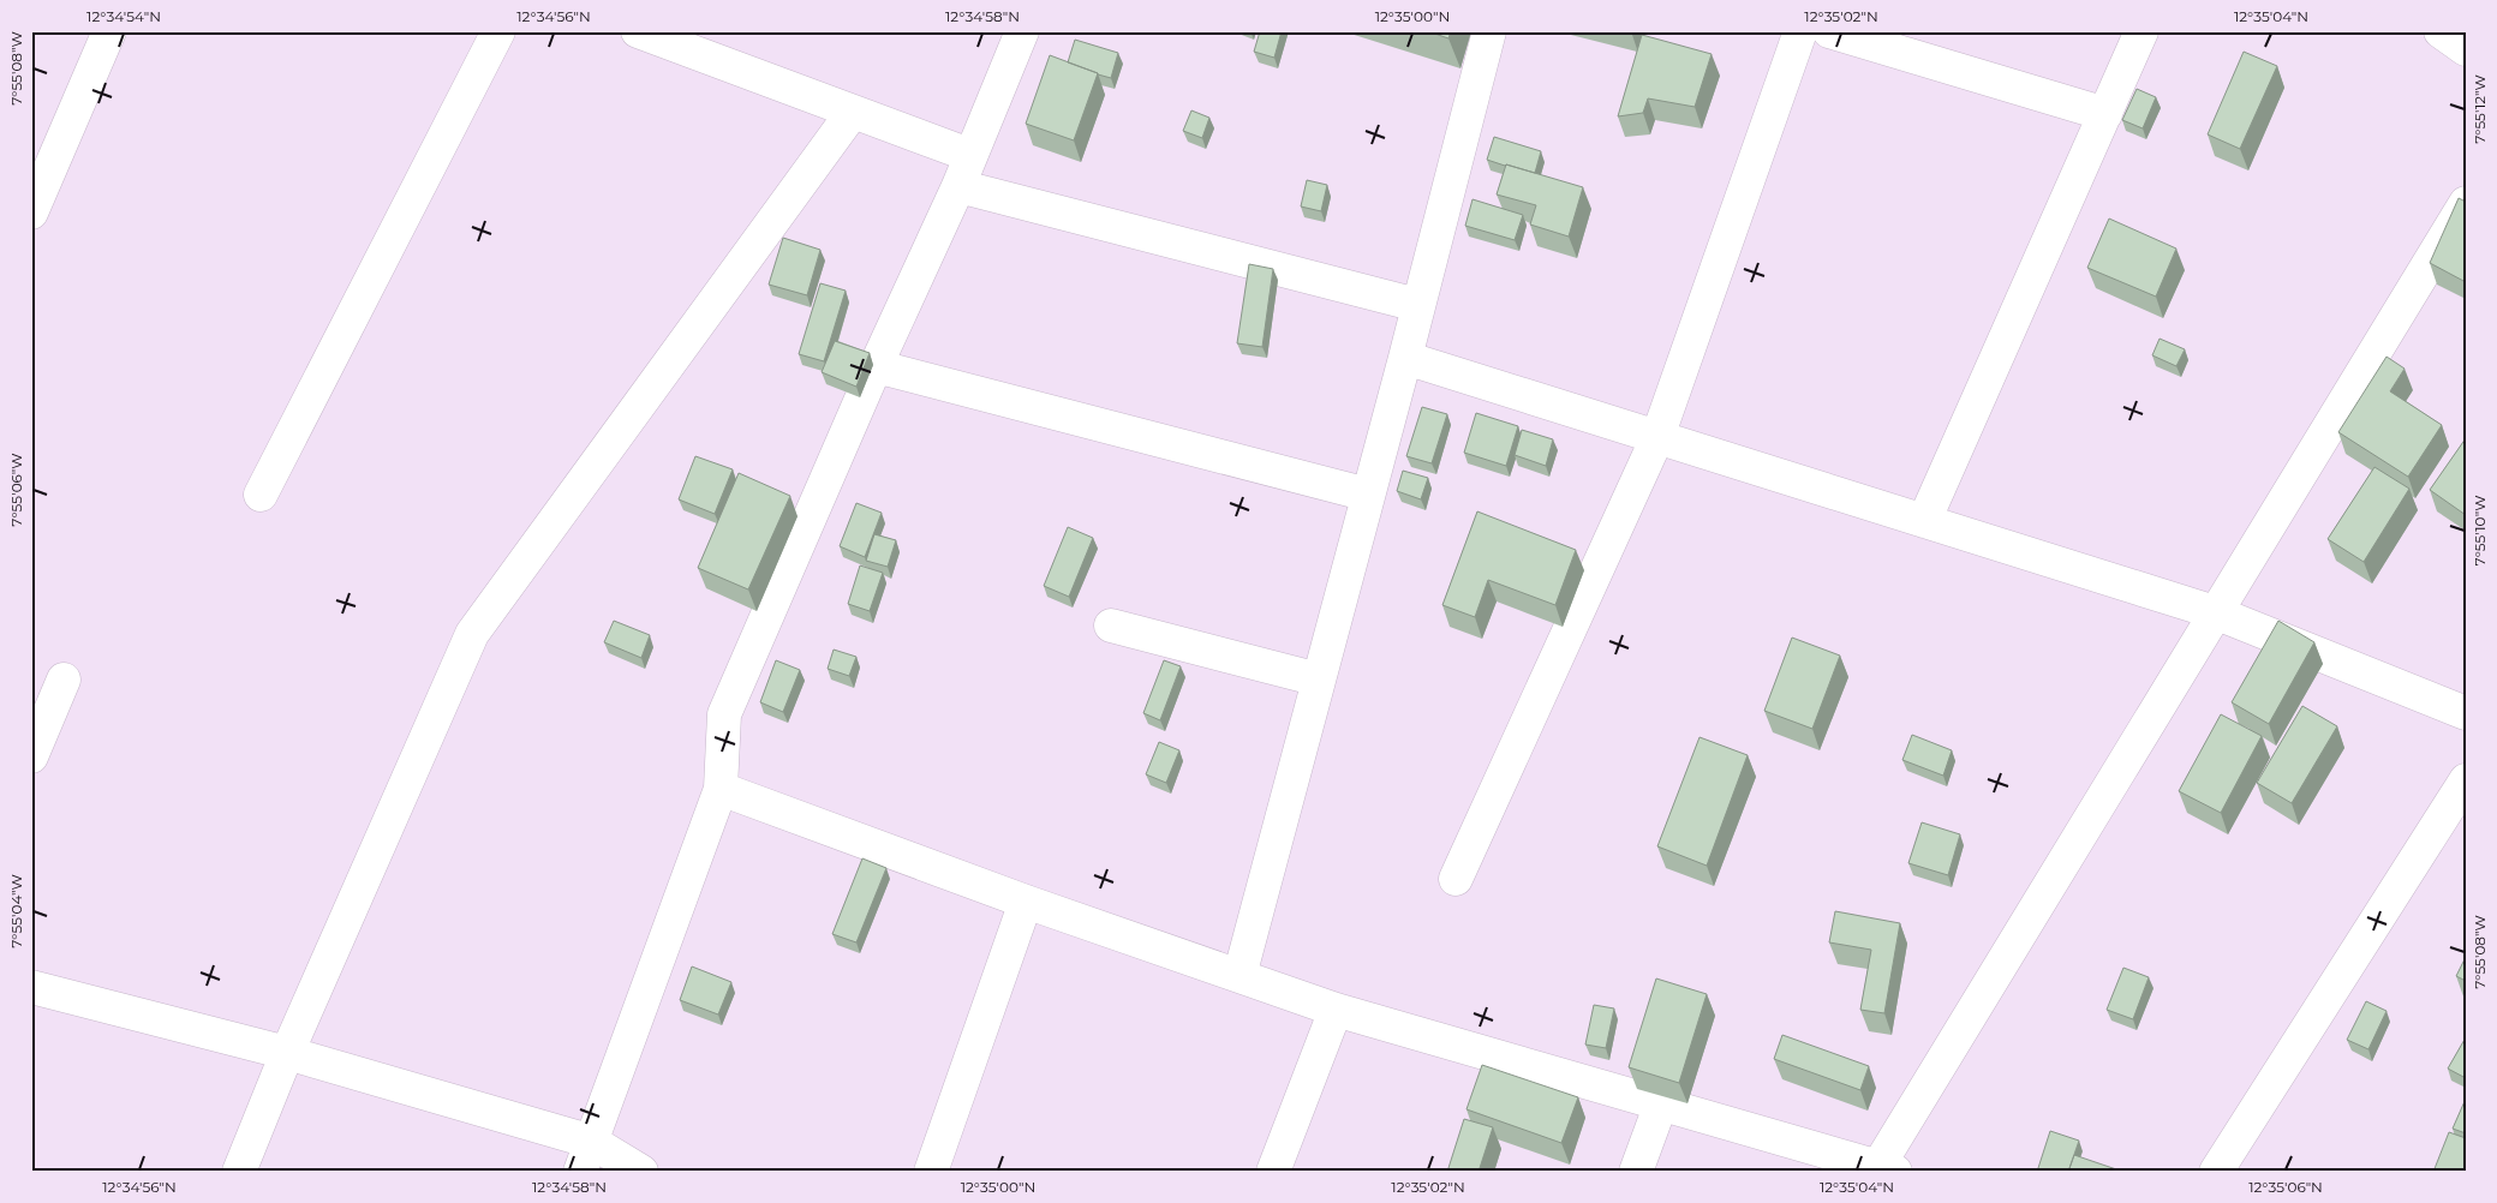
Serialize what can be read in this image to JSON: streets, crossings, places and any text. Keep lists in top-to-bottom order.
{
  "coordinates": [
    "12°34'54\"N",
    "12°34'56\"N",
    "12°34'58\"N",
    "12°35'00\"N",
    "12°35'02\"N",
    "12°35'04\"N",
    "7°55'08\"W",
    "7°55'12\"W",
    "7°55'06\"W",
    "7°55'10\"W",
    "7°55'04\"W",
    "12°35'06\"N"
  ]
}
